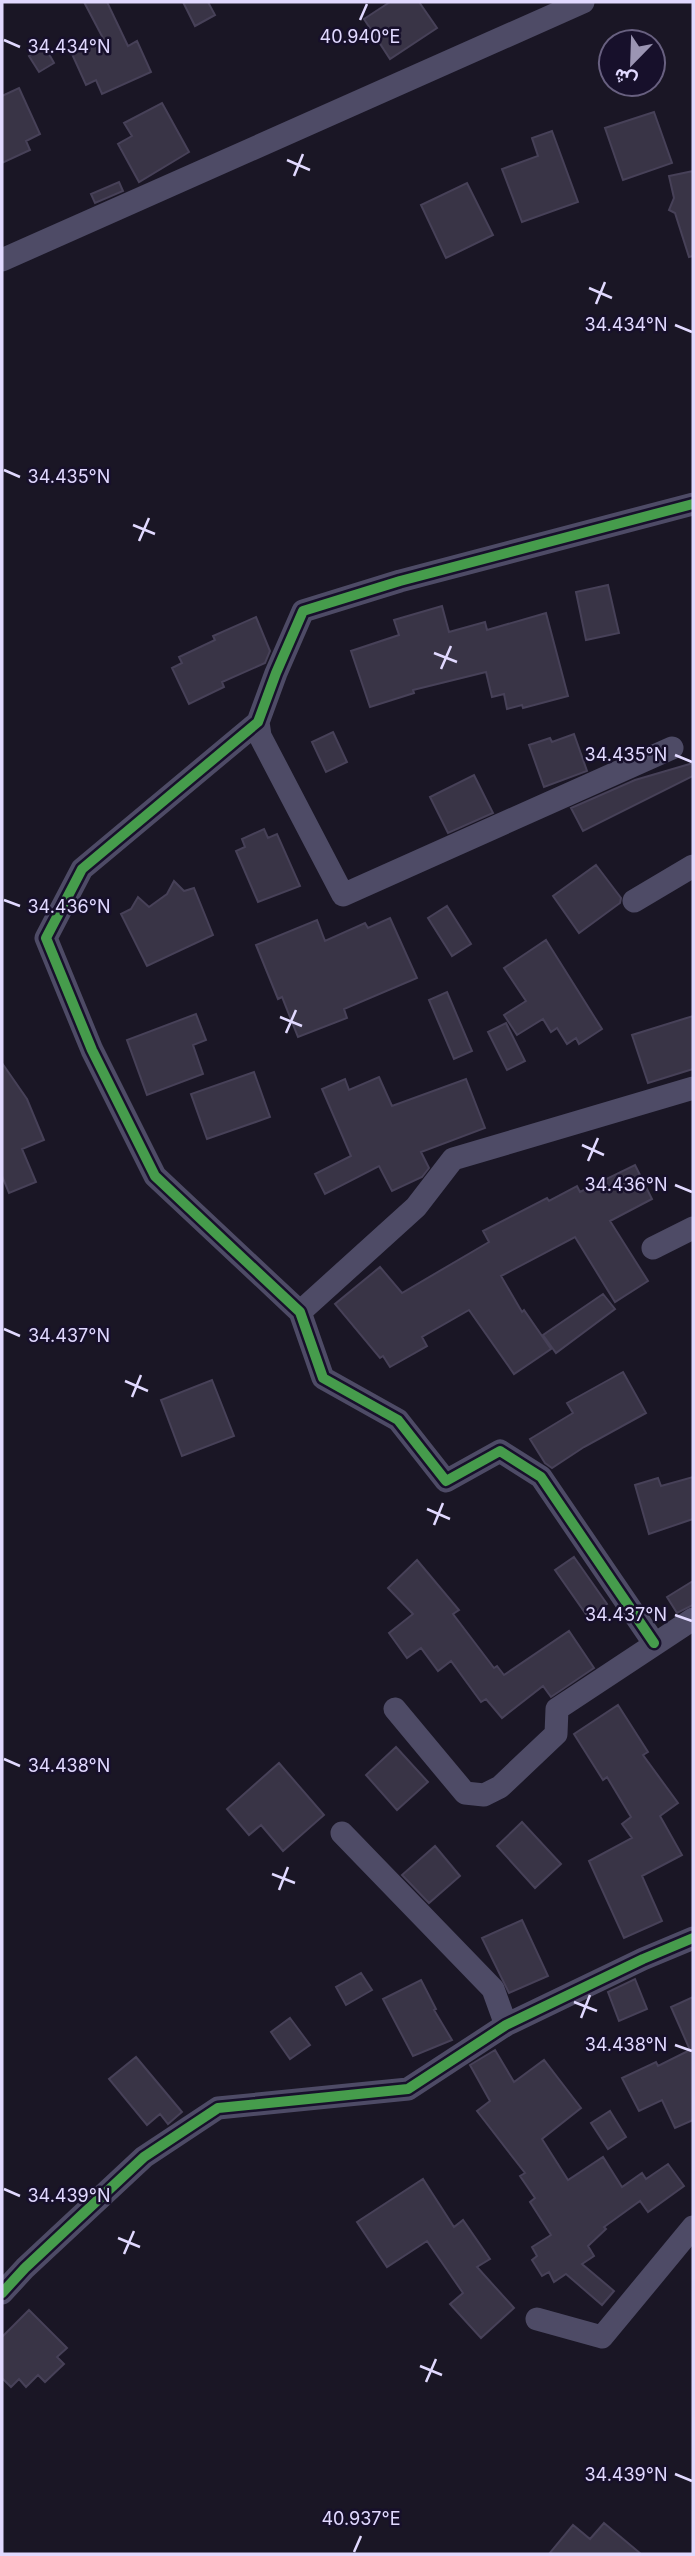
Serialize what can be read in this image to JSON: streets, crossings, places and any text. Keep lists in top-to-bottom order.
{
  "north": "bottom left",
  "coordinates": [
    "40.940°E",
    "34.434°N",
    "34.435°N",
    "34.436°N",
    "34.437°N",
    "34.438°N",
    "34.439°N",
    "40.937°E"
  ]
}
